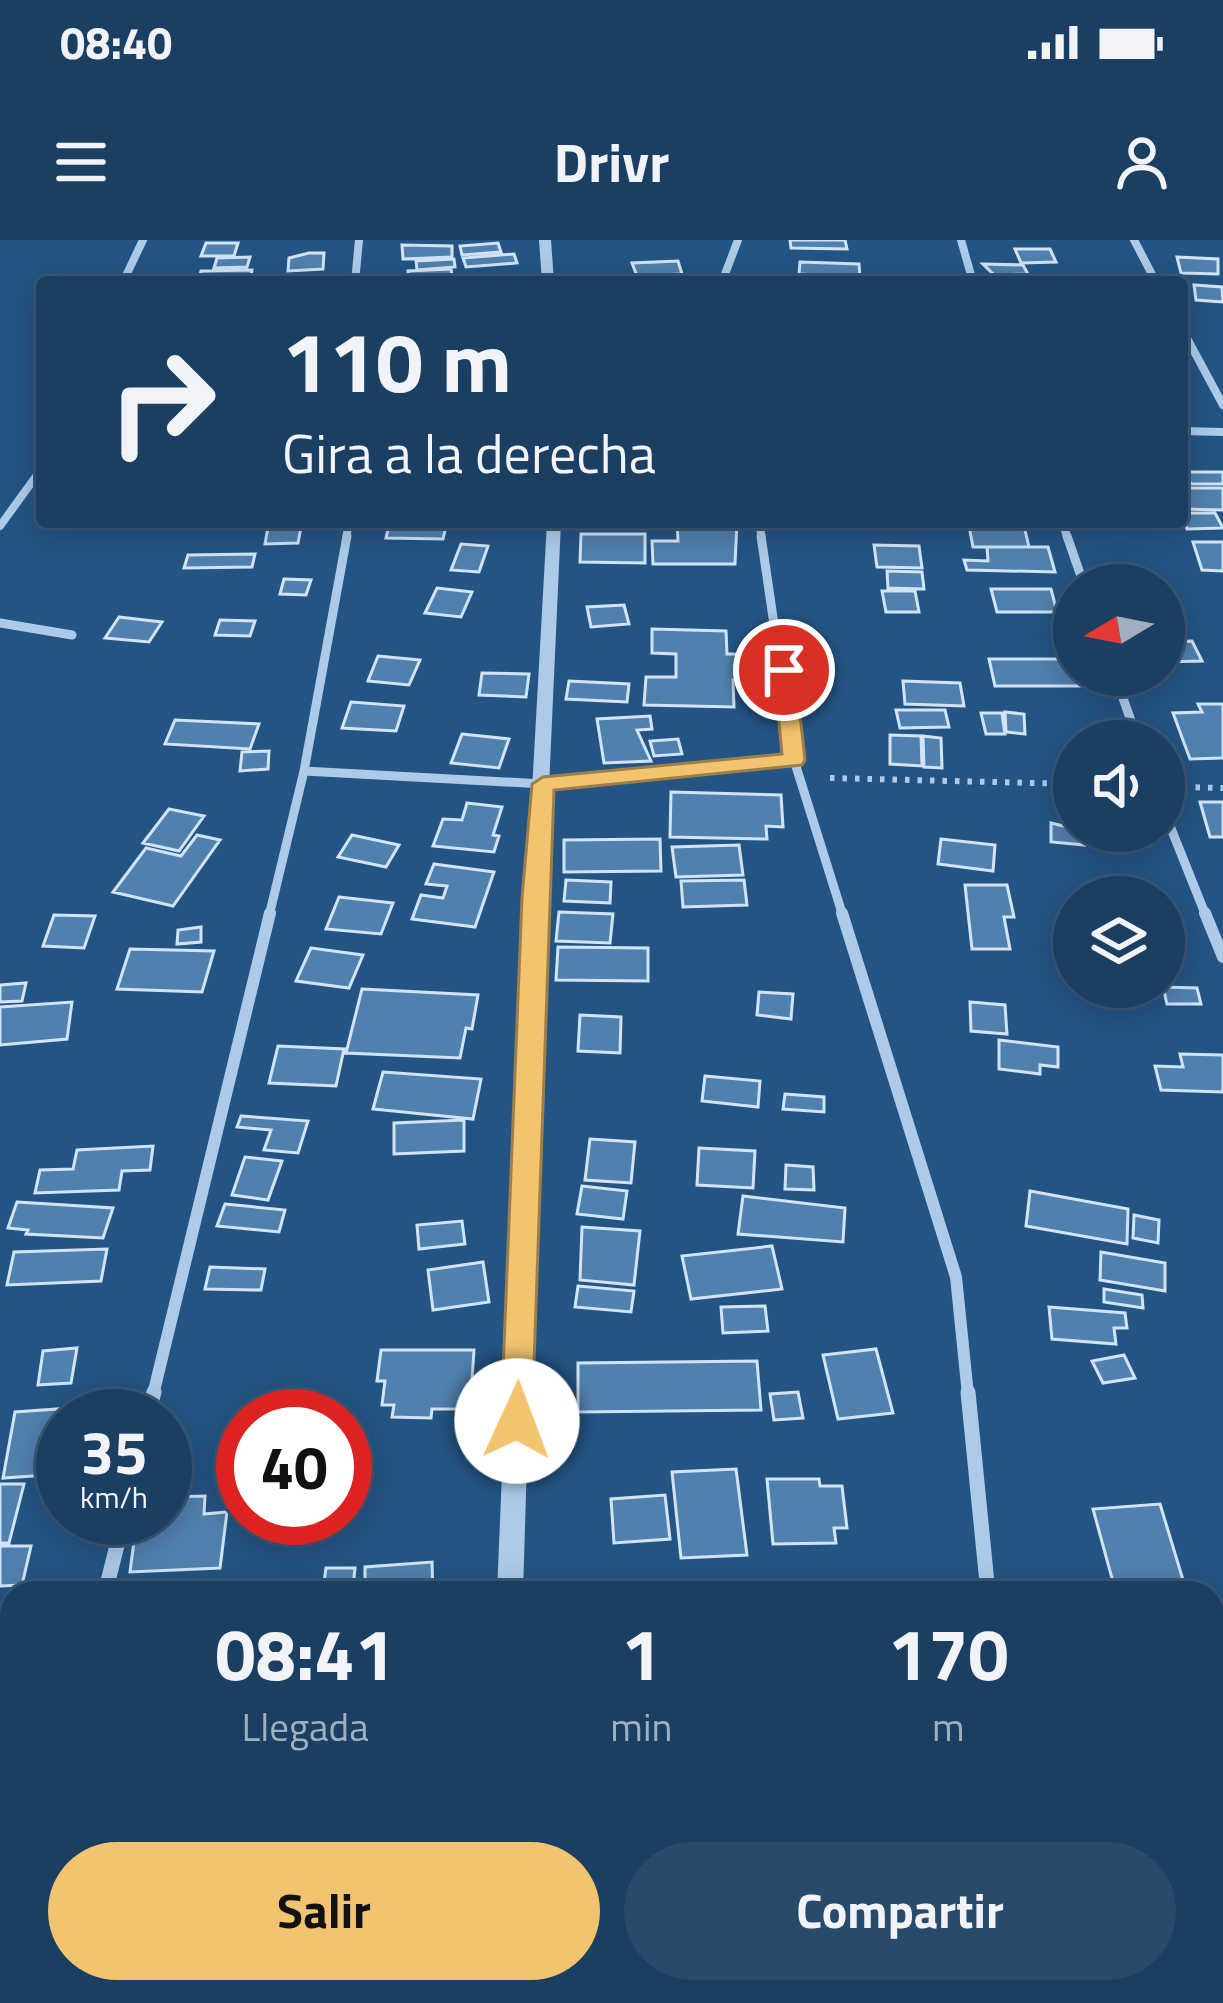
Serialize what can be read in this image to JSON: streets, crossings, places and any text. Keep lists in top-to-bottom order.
{
  "north": "left",
  "page": {
    "status": "08:40",
    "header": "Drivr",
    "turn": ["110 m", "Gira a la derecha"],
    "speed": "35 km/h",
    "limit": "40",
    "eta": [
      "08:41",
      "Llegada",
      "1",
      "min",
      "170",
      "m"
    ],
    "buttons": ["Salir", "Compartir"]
  }
}
